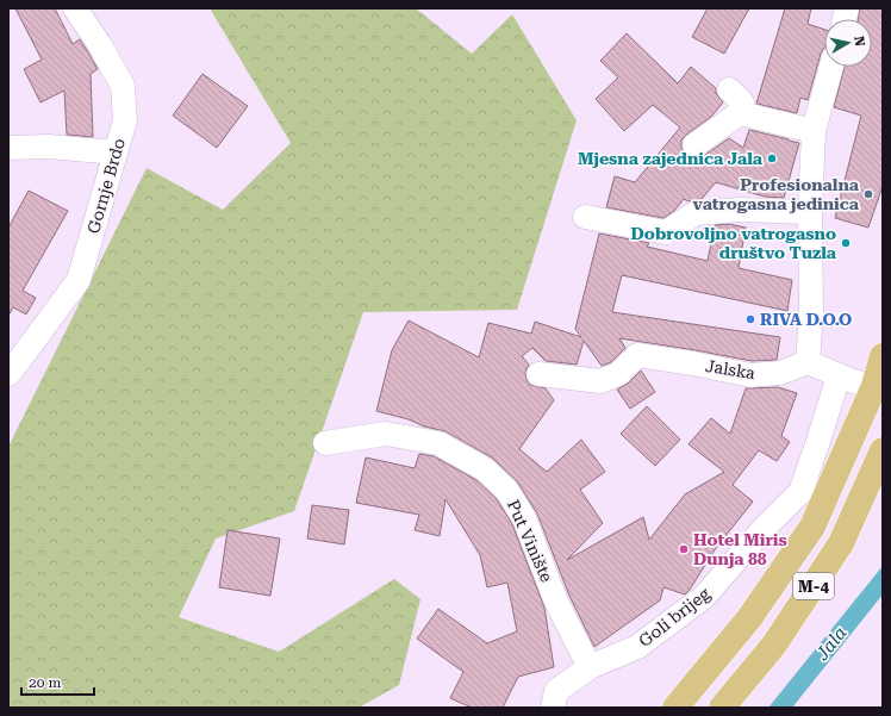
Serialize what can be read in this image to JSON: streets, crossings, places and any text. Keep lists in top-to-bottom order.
{
  "streets": {
    "main road": ["M-4"],
    "street": [
      "Gornje Brdo",
      "Jalska",
      "Put Vinište",
      "Goli brijeg"
    ]
  },
  "crossings": [
    ["Put Vinište", "Goli brijeg"]
  ],
  "water": ["Jala"],
  "places": [
    "Mjesna zajednica Jala",
    "Profesionalna vatrogasna jedinica",
    "Dobrovoljno vatrogasno društvo Tuzla",
    "RIVA D.O.O",
    "Hotel Miris Dunja 88"
  ],
  "scale_bar": "20 m",
  "north": "right"
}
